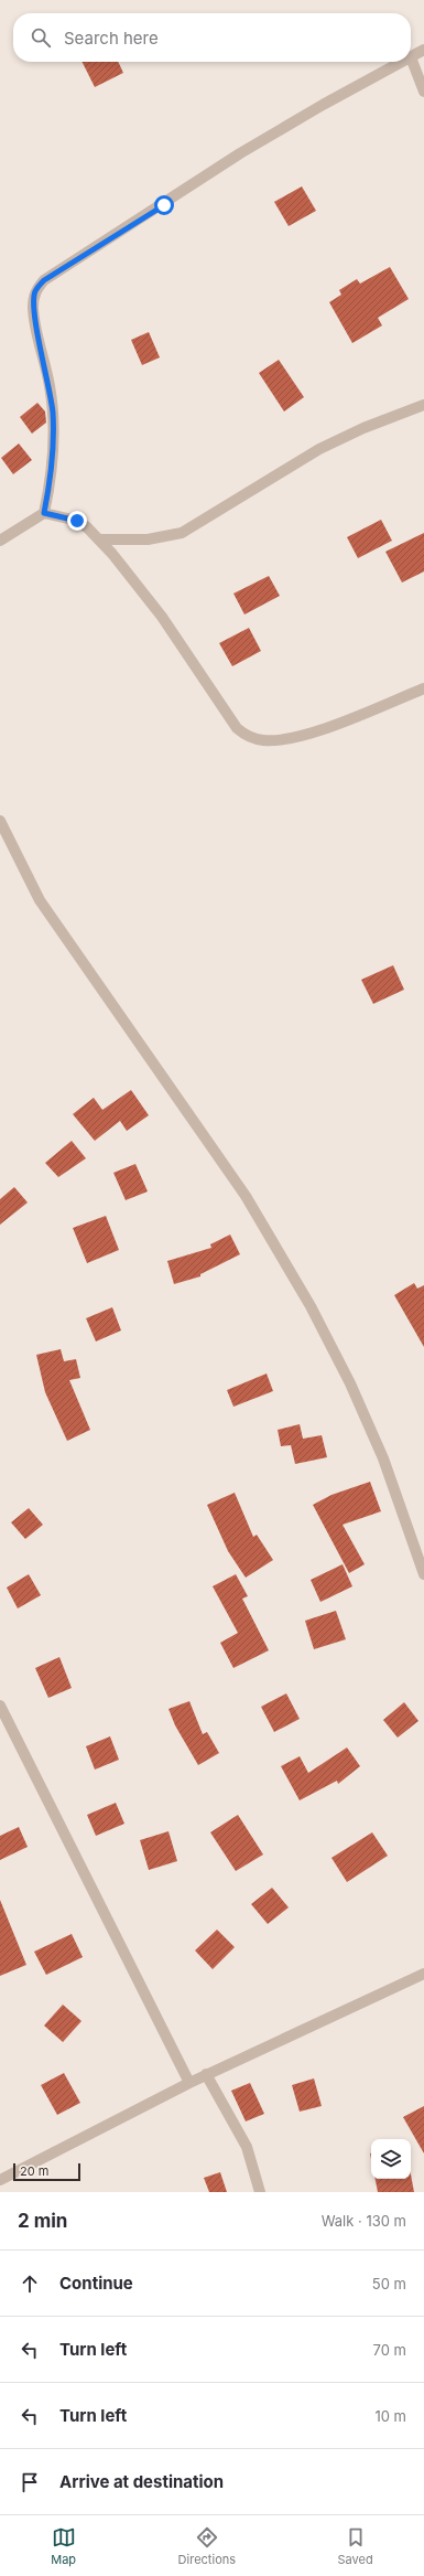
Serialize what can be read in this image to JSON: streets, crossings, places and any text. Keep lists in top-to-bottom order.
{
  "scale_bar": "20 m",
  "page": {
    "search": "Search here",
    "scale": "20 m",
    "heading": ["2 min", "Walk · 130 m"],
    "list": [
      ["Continue", "50 m"],
      ["Turn left", "70 m"],
      ["Turn left", "10 m"],
      "Arrive at destination"
    ],
    "nav": ["Map", "Directions", "Saved"]
  }
}
